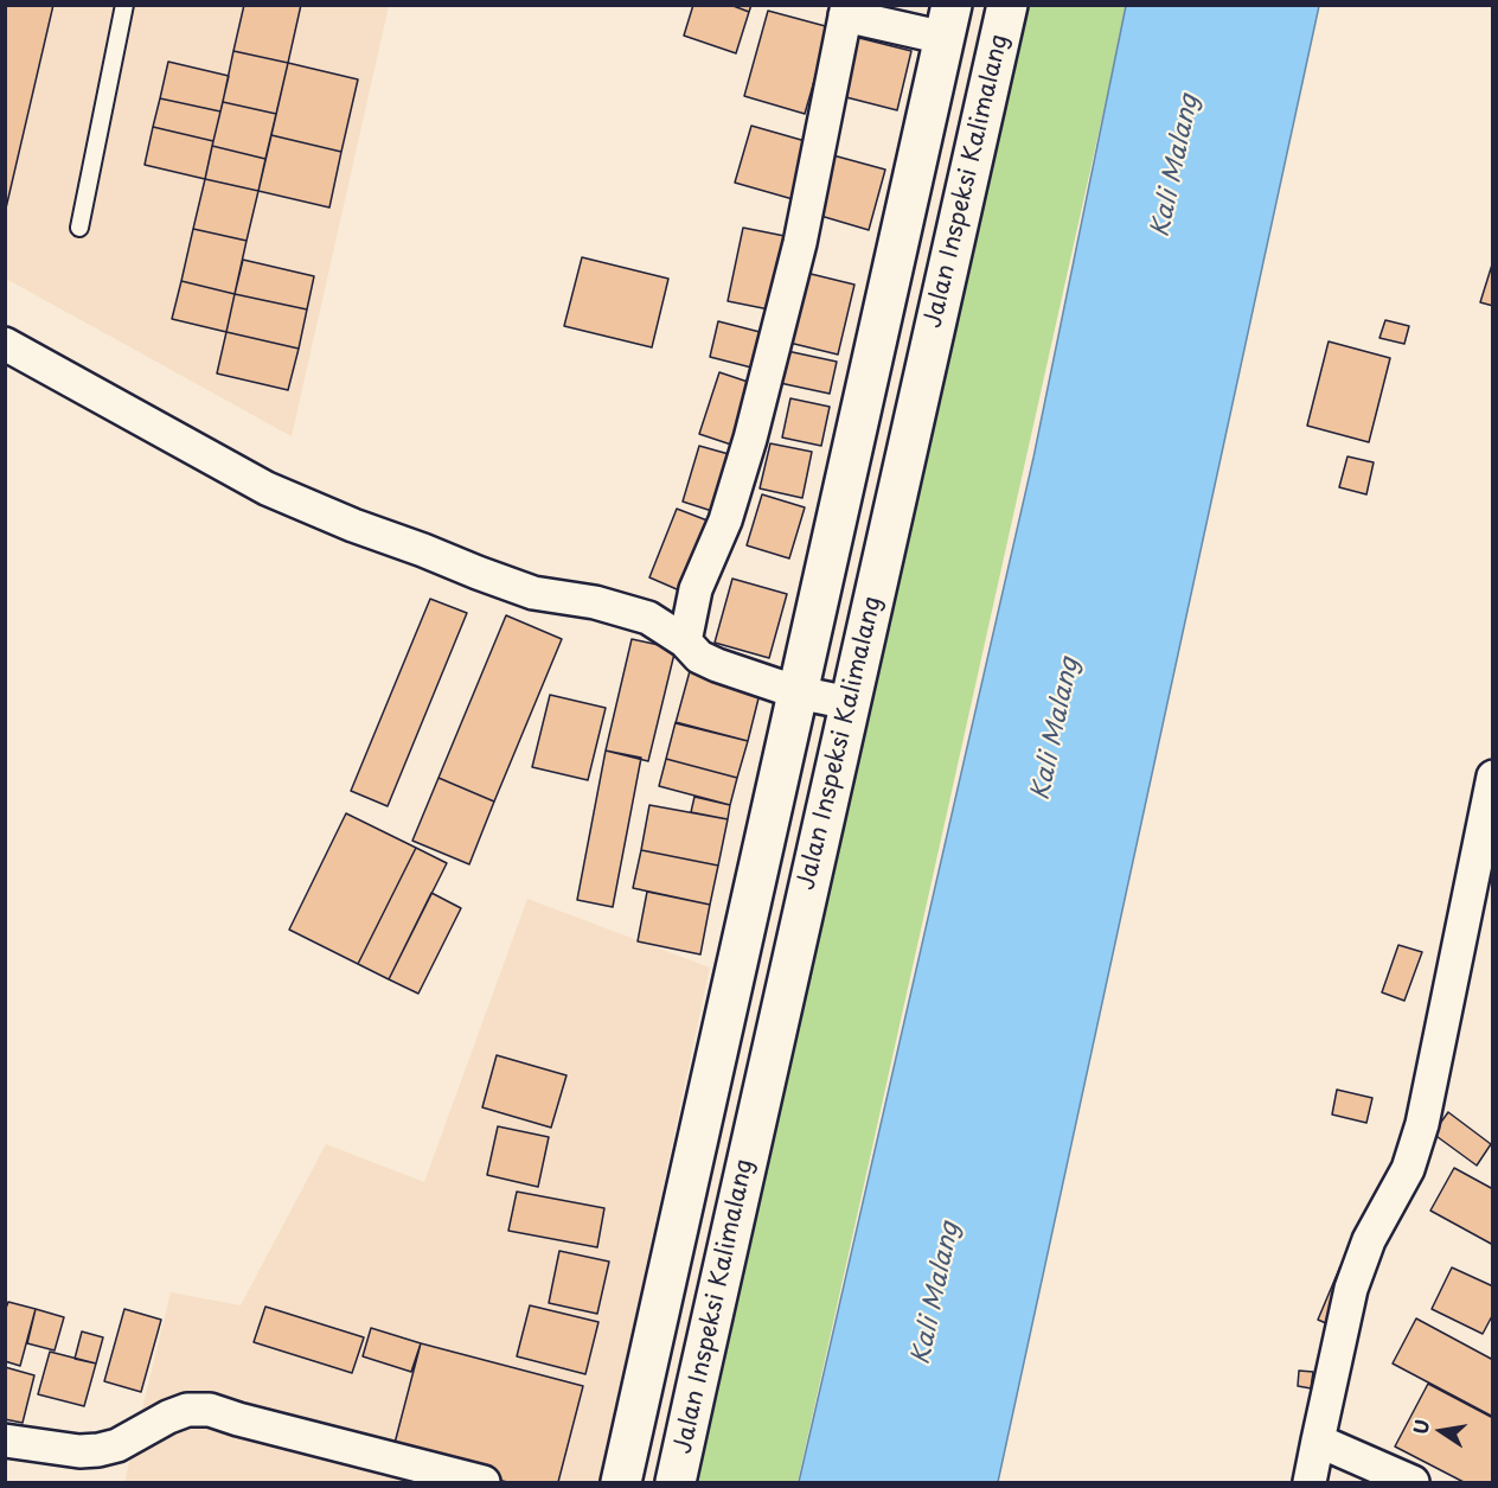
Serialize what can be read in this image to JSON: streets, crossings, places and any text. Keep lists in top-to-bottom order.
{
  "streets": {
    "main road": ["Jalan Inspeksi Kalimalang"]
  },
  "water": ["Kali Malang"],
  "north": "left"
}
